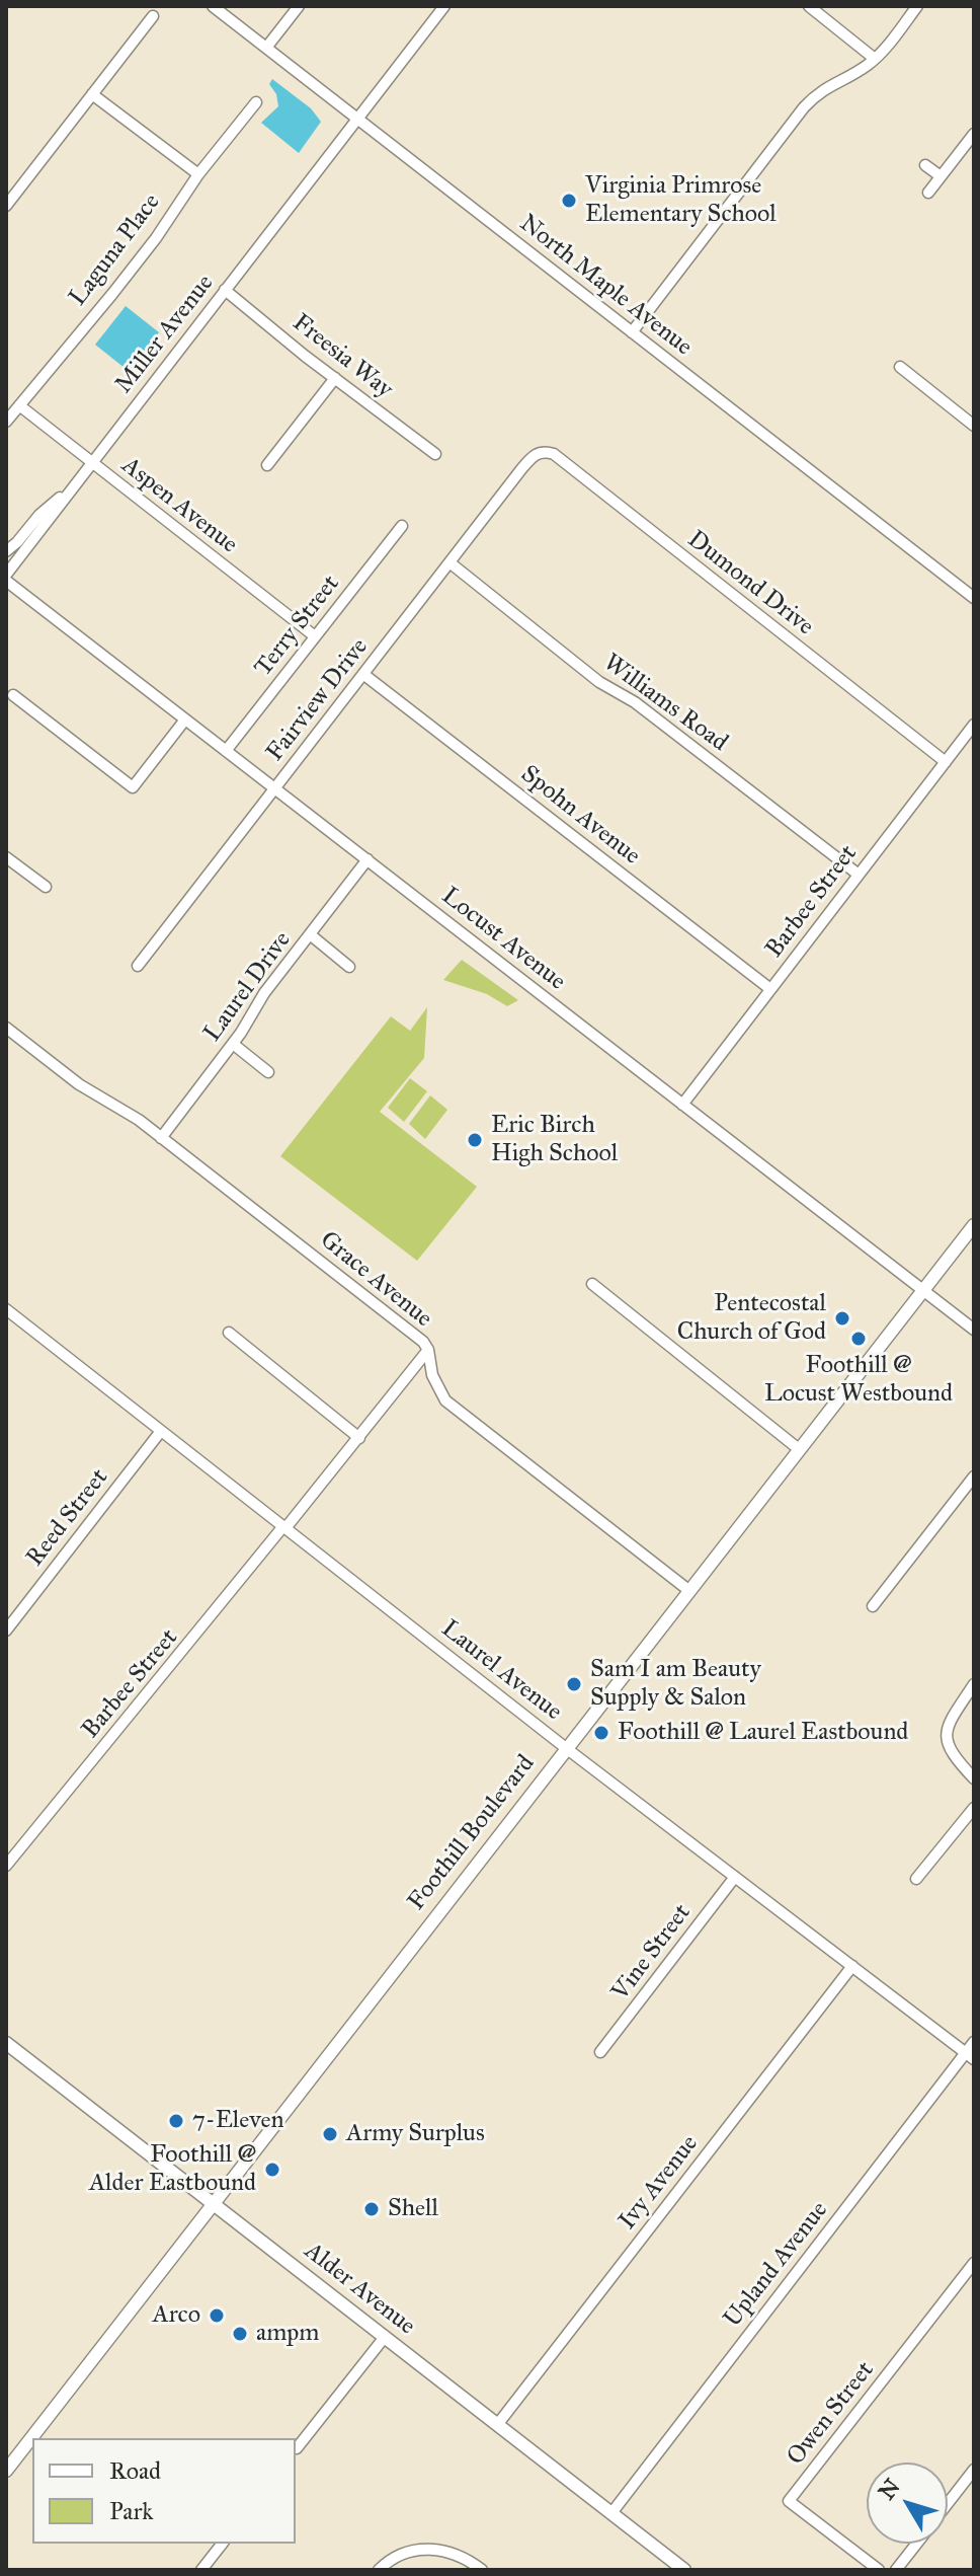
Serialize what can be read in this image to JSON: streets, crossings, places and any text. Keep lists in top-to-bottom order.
{
  "streets": {
    "main road": ["Foothill Boulevard", "Alder Avenue"],
    "street": [
      "Laguna Place",
      "North Maple Avenue",
      "Miller Avenue",
      "Freesia Way",
      "Aspen Avenue",
      "Dumond Drive",
      "Terry Street",
      "Fairview Drive",
      "Williams Road",
      "Spohn Avenue",
      "Barbee Street",
      "Locust Avenue",
      "Laurel Drive",
      "Grace Avenue",
      "Reed Street",
      "Laurel Avenue",
      "Vine Street",
      "Ivy Avenue",
      "Upland Avenue",
      "Owen Street"
    ]
  },
  "crossings": [
    ["Laguna Place", "Aspen Avenue"],
    ["North Maple Avenue", "Miller Avenue"],
    ["Miller Avenue", "Freesia Way"],
    ["Miller Avenue", "Aspen Avenue"],
    ["Miller Avenue", "Locust Avenue"],
    ["Aspen Avenue", "Terry Street"],
    ["Dumond Drive", "Fairview Drive"],
    ["Dumond Drive", "Barbee Street"],
    ["Terry Street", "Locust Avenue"],
    ["Fairview Drive", "Williams Road"],
    ["Fairview Drive", "Spohn Avenue"],
    ["Fairview Drive", "Locust Avenue"],
    ["Williams Road", "Barbee Street"],
    ["Spohn Avenue", "Barbee Street"],
    ["Barbee Street", "Locust Avenue"],
    ["Barbee Street", "Grace Avenue"],
    ["Barbee Street", "Laurel Avenue"],
    ["Locust Avenue", "Laurel Drive"],
    ["Locust Avenue", "Foothill Boulevard"],
    ["Laurel Drive", "Grace Avenue"],
    ["Grace Avenue", "Foothill Boulevard"],
    ["Reed Street", "Laurel Avenue"],
    ["Laurel Avenue", "Foothill Boulevard"],
    ["Laurel Avenue", "Vine Street"],
    ["Laurel Avenue", "Ivy Avenue"],
    ["Laurel Avenue", "Upland Avenue"],
    ["Foothill Boulevard", "Alder Avenue"],
    ["Ivy Avenue", "Alder Avenue"],
    ["Upland Avenue", "Alder Avenue"]
  ],
  "places": [
    "Virginia Primrose Elementary School",
    "Eric Birch High School",
    "Pentecostal Church of God",
    "Foothill @ Locust Westbound",
    "Sam I am Beauty Supply & Salon",
    "Foothill @ Laurel Eastbound",
    "7-Eleven",
    "Army Surplus",
    "Foothill @ Alder Eastbound",
    "Shell",
    "Arco",
    "ampm"
  ],
  "legend": ["Road", "Park"],
  "north": "top left"
}
